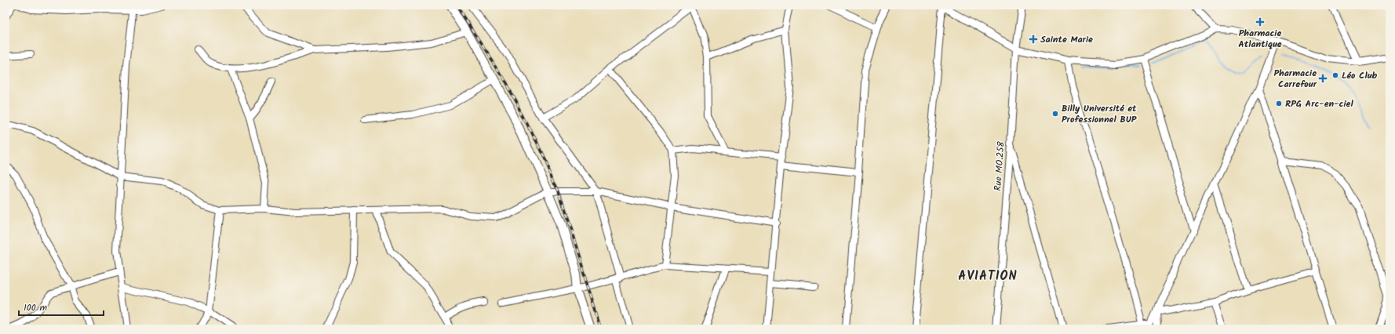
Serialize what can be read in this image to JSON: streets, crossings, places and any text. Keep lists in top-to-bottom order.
{
  "streets": {
    "street": ["Rue MO.258"]
  },
  "districts": ["AVIATION"],
  "places": {
    "health": ["Pharmacie Atlantique", "Sainte Marie", "Pharmacie Carrefour"],
    "other": ["Léo Club", "RPG Arc-en-ciel", "Billy Université et Professionnel BUP"]
  },
  "scale_bar": "100 m"
}
